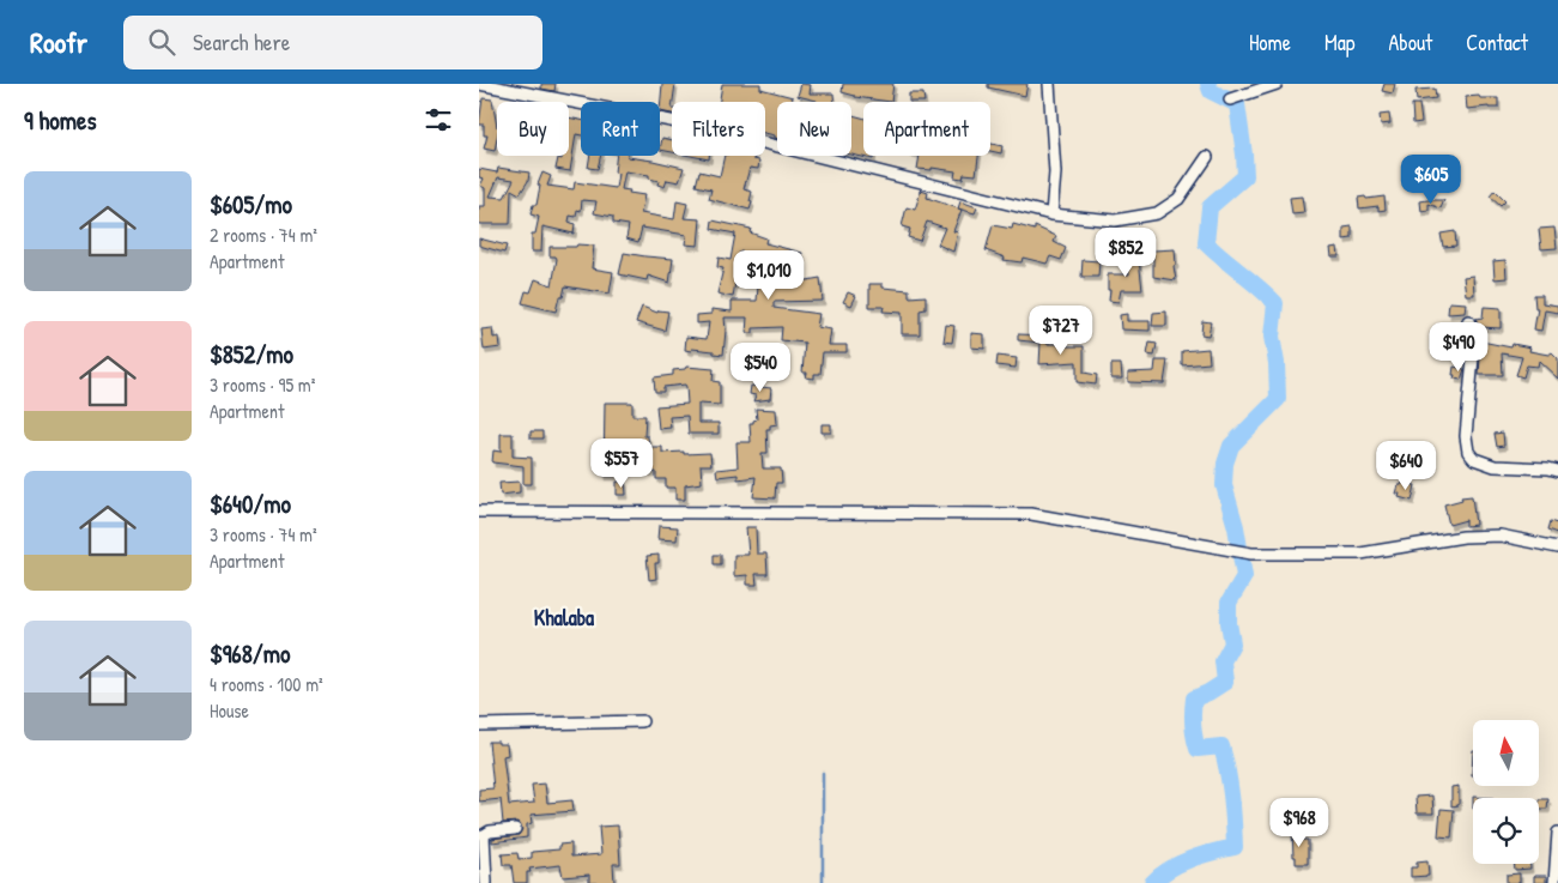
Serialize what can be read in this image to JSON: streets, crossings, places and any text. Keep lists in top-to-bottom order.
{
  "districts": ["Khalaba"],
  "north": "top",
  "page": {
    "header": "Roofr",
    "search": "Search here",
    "nav": [
      "Home",
      "Map",
      "About",
      "Contact"
    ],
    "heading": "9 homes",
    "chip": [
      "Buy",
      "Rent",
      "Filters",
      "New",
      "Apartment"
    ],
    "price": [
      "$605",
      "$852",
      "$1,010",
      "$727",
      "$490",
      "$540",
      "$557",
      "$640",
      "$968"
    ],
    "list": [
      {
        "name": "$605/mo",
        "note": "2 rooms · 74 m² · Apartment"
      },
      {
        "name": "$852/mo",
        "note": "3 rooms · 95 m² · Apartment"
      },
      {
        "name": "$640/mo",
        "note": "3 rooms · 74 m² · Apartment"
      },
      {
        "name": "$968/mo",
        "note": "4 rooms · 100 m² · House"
      }
    ]
  }
}
